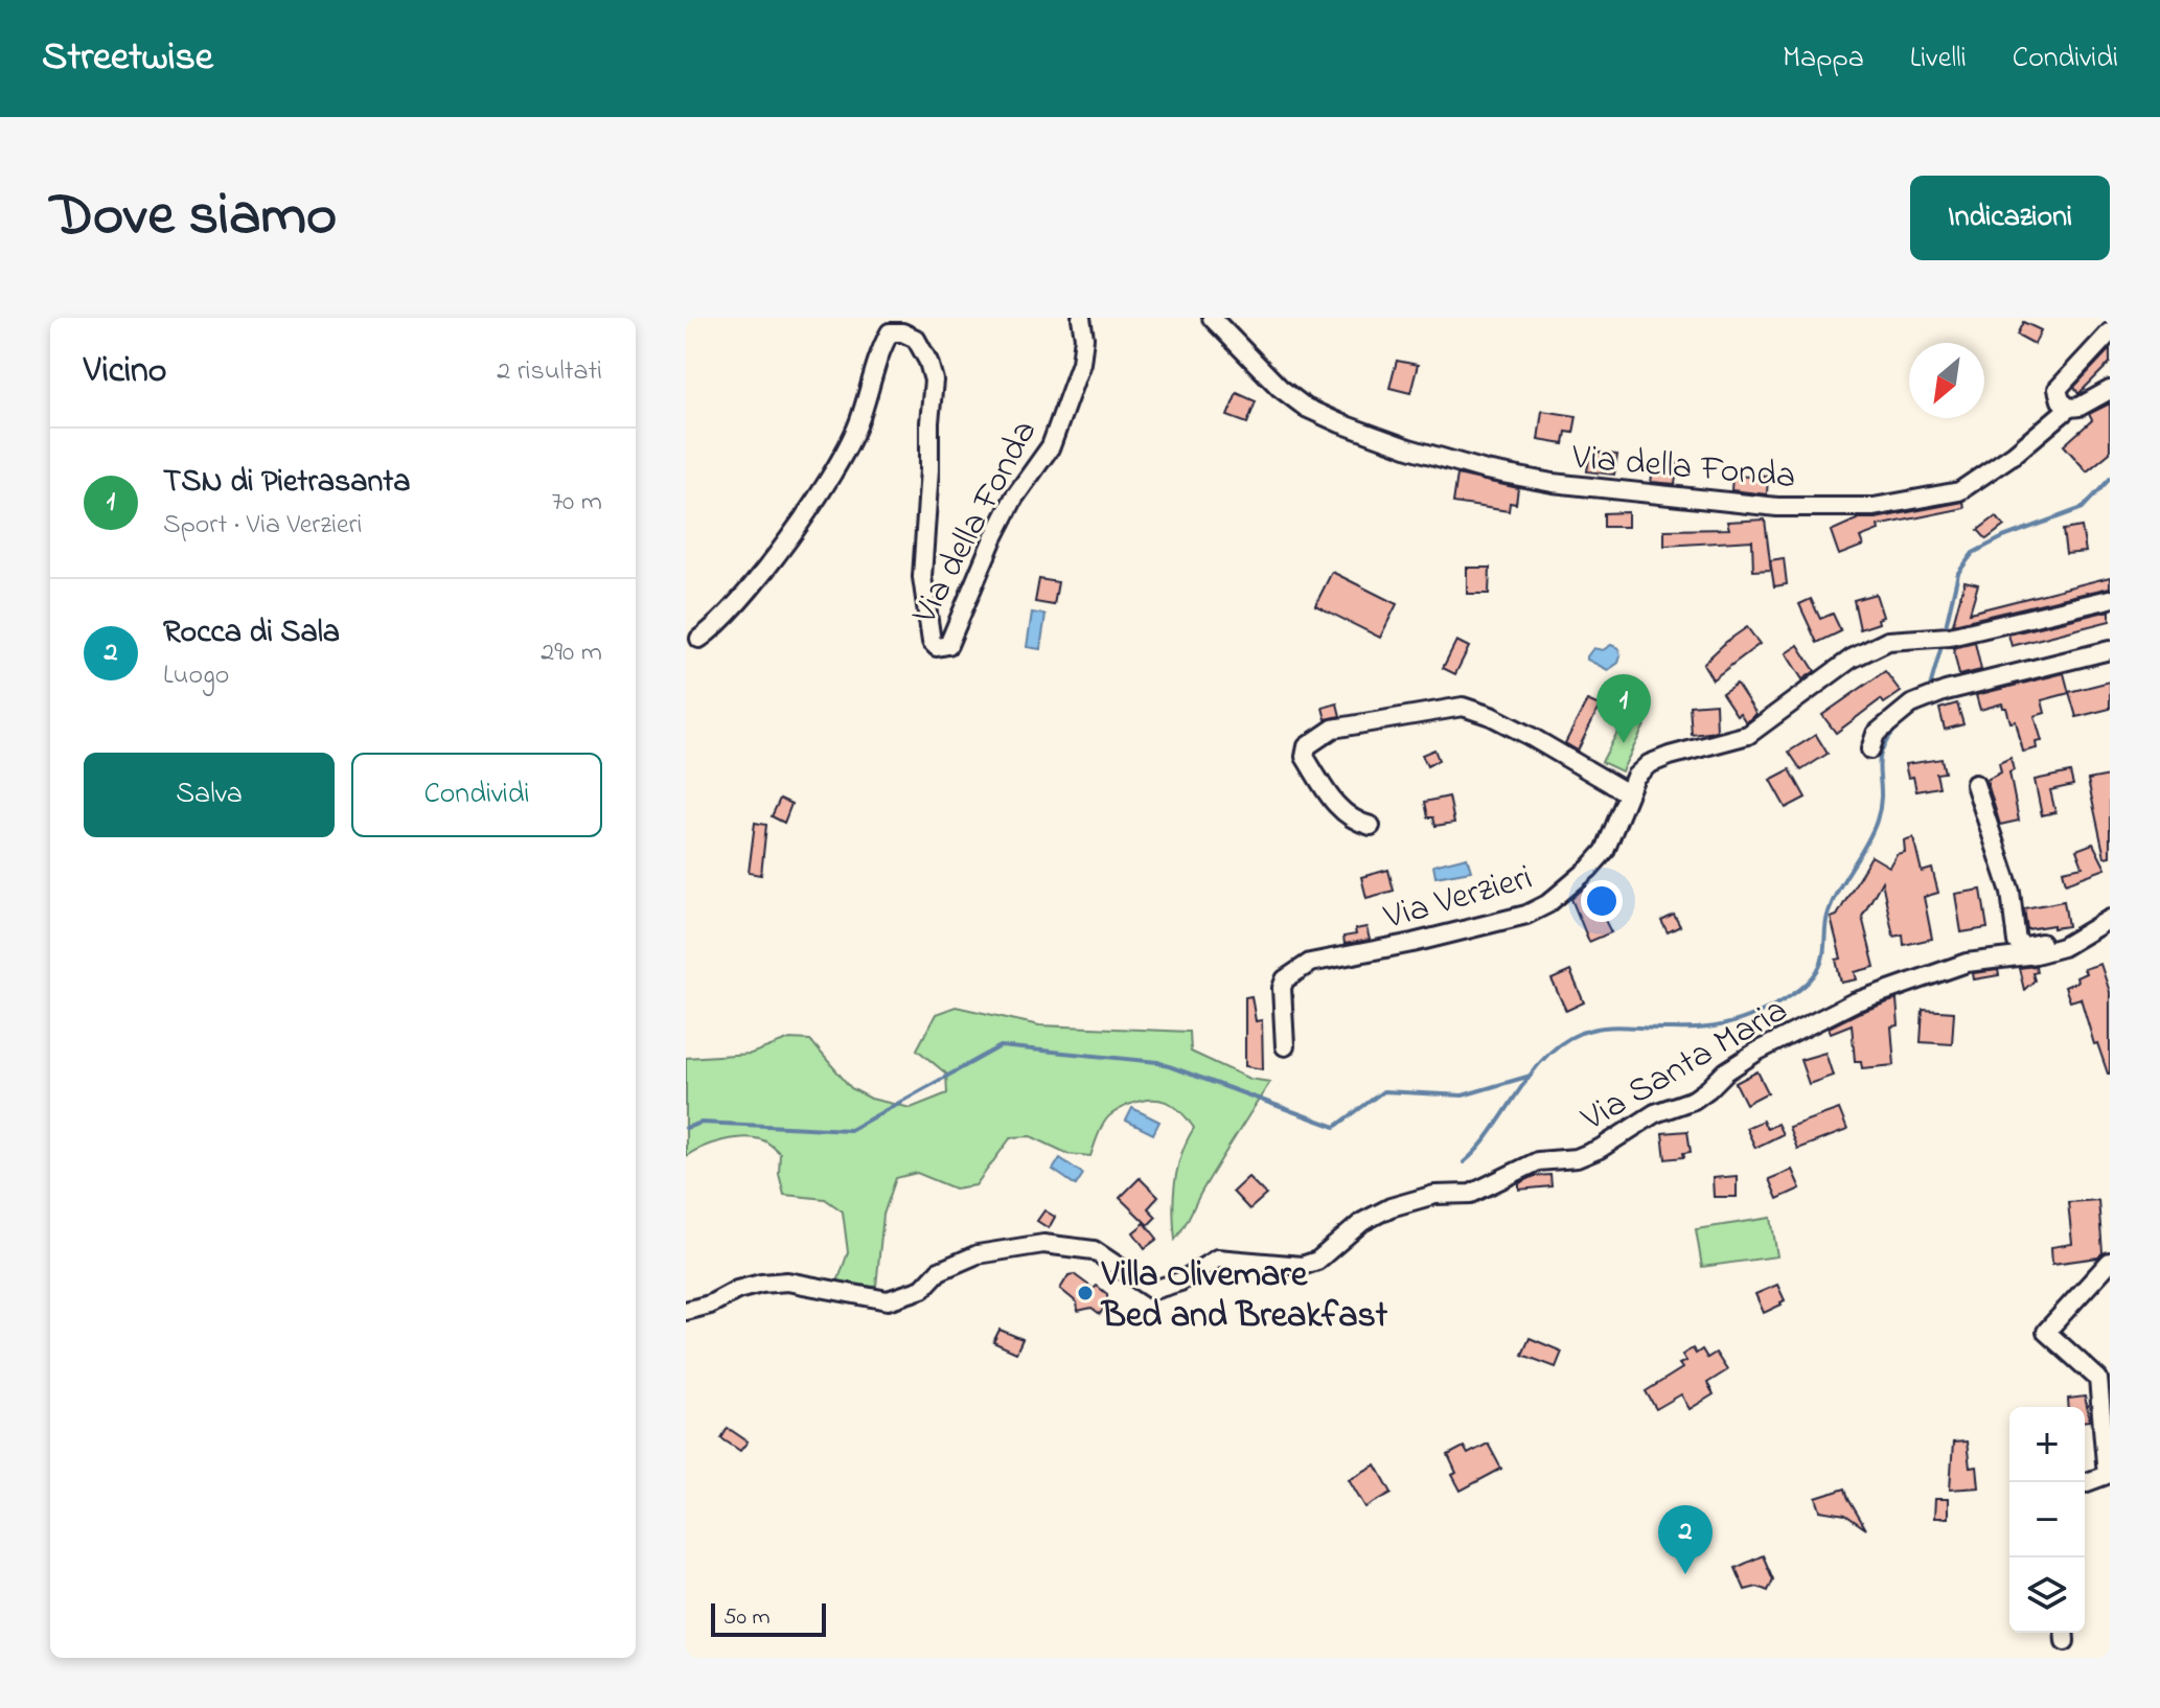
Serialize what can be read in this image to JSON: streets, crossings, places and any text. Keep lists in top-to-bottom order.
{
  "streets": {
    "street": ["Via della Fonda", "Via Verzieri", "Via Santa Maria"]
  },
  "places": ["Villa Olivemare Bed and Breakfast"],
  "scale_bar": "50 m",
  "north": "bottom left",
  "page": {
    "header": "Streetwise",
    "nav": ["Mappa", "Livelli", "Condividi"],
    "title": "Dove siamo",
    "buttons": [
      "Indicazioni",
      ["Salva", "Condividi"]
    ],
    "heading": ["Vicino", "2 risultati"],
    "list": [
      {
        "mark": "1",
        "name": "TSN di Pietrasanta",
        "note": "Sport · Via Verzieri",
        "value": "70 m"
      },
      {
        "mark": "2",
        "name": "Rocca di Sala",
        "note": "Luogo",
        "value": "290 m"
      }
    ],
    "pins": ["1", "2"],
    "map_buttons": ["+", "−"],
    "scale": "50 m"
  }
}
